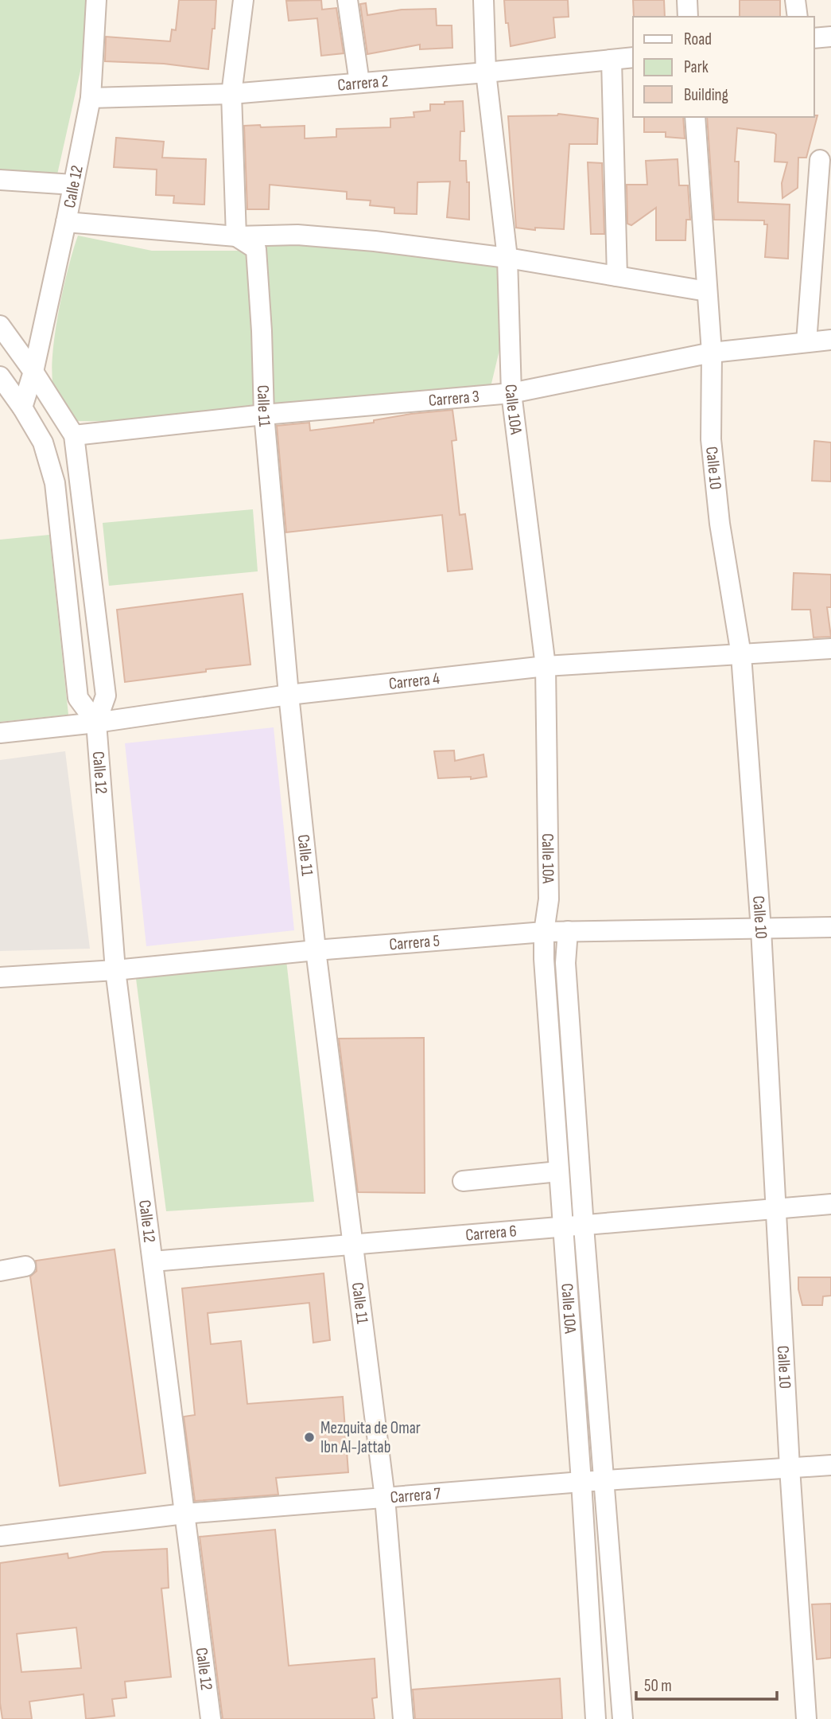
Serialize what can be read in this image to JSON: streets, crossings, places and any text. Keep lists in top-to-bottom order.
{
  "streets": {
    "street": [
      "Carrera 2",
      "Calle 12",
      "Carrera 3",
      "Calle 11",
      "Calle 10A",
      "Calle 10",
      "Carrera 4",
      "Carrera 5",
      "Carrera 6",
      "Carrera 7"
    ]
  },
  "crossings": [
    ["Carrera 2", "Calle 12"],
    ["Carrera 2", "Calle 10A"],
    ["Calle 12", "Carrera 3"],
    ["Calle 12", "Carrera 4"],
    ["Calle 12", "Carrera 5"],
    ["Calle 12", "Carrera 6"],
    ["Calle 12", "Carrera 7"],
    ["Carrera 3", "Calle 11"],
    ["Carrera 3", "Calle 10A"],
    ["Carrera 3", "Calle 10"],
    ["Calle 11", "Carrera 4"],
    ["Calle 11", "Carrera 5"],
    ["Calle 11", "Carrera 6"],
    ["Calle 11", "Carrera 7"],
    ["Calle 10A", "Carrera 4"],
    ["Calle 10A", "Carrera 5"],
    ["Calle 10A", "Carrera 6"],
    ["Calle 10A", "Carrera 7"],
    ["Calle 10", "Carrera 4"],
    ["Calle 10", "Carrera 5"],
    ["Calle 10", "Carrera 6"],
    ["Calle 10", "Carrera 7"]
  ],
  "places": ["Mezquita de Omar Ibn Al-Jattab"],
  "legend": ["Road", "Park", "Building"],
  "scale_bar": "50 m"
}
